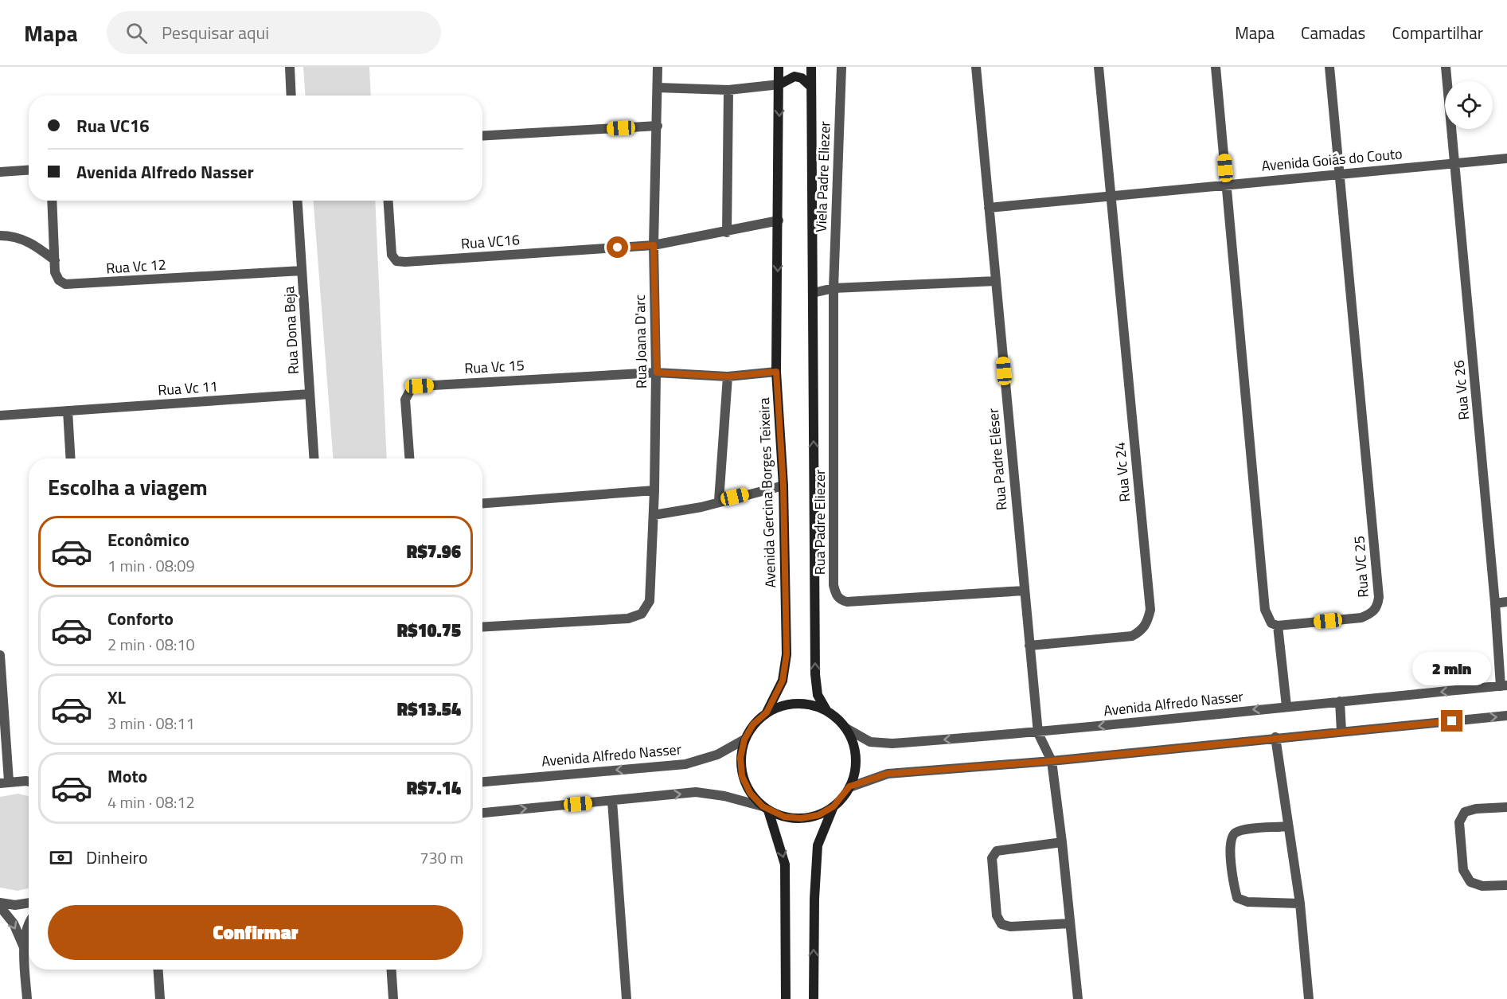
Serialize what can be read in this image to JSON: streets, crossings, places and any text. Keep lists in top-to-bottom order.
{
  "streets": {
    "main road": ["Avenida Gercina Borges Teixeira"],
    "street": [
      "Avenida Goiás do Couto",
      "Viela Padre Eliezer",
      "Rua VC16",
      "Rua Vc 12",
      "Rua Dona Beja",
      "Rua Joana D'arc",
      "Rua Vc 15",
      "Rua Vc 11",
      "Rua Vc 26",
      "Rua Padre Eléser",
      "Rua Vc 24",
      "Rua Padre Eliezer",
      "Rua VC 25",
      "Avenida Alfredo Nasser"
    ]
  },
  "crossings": [
    ["Avenida Goiás do Couto", "Rua Vc 26"],
    ["Avenida Goiás do Couto", "Rua Padre Eléser"],
    ["Avenida Goiás do Couto", "Rua Vc 24"],
    ["Avenida Goiás do Couto", "Rua VC 25"],
    ["Viela Padre Eliezer", "Rua Padre Eliezer"],
    ["Rua VC16", "Rua Joana D'arc"],
    ["Rua Vc 12", "Rua Dona Beja"],
    ["Rua Dona Beja", "Rua Vc 11"],
    ["Rua Joana D'arc", "Rua Vc 15"],
    ["Rua Vc 26", "Avenida Alfredo Nasser"],
    ["Rua Padre Eléser", "Rua Vc 24"],
    ["Rua Padre Eléser", "Rua Padre Eliezer"],
    ["Rua Padre Eléser", "Avenida Alfredo Nasser"],
    ["Avenida Gercina Borges Teixeira", "Avenida Alfredo Nasser"]
  ],
  "page": {
    "header": "Mapa",
    "search": "Pesquisar aqui",
    "nav": ["Mapa", "Camadas", "Compartilhar"],
    "banner": ["Rua VC16", "Avenida Alfredo Nasser"],
    "heading": "Escolha a viagem",
    "list": [
      {
        "name": "Econômico",
        "note": "1 min · 08:09",
        "value": "R$7.96"
      },
      {
        "name": "Conforto",
        "note": "2 min · 08:10",
        "value": "R$10.75"
      },
      {
        "name": "XL",
        "note": "3 min · 08:11",
        "value": "R$13.54"
      },
      {
        "name": "Moto",
        "note": "4 min · 08:12",
        "value": "R$7.14"
      }
    ],
    "bubble": "2 min",
    "pay": ["Dinheiro", "730 m"],
    "buttons": "Confirmar"
  }
}
